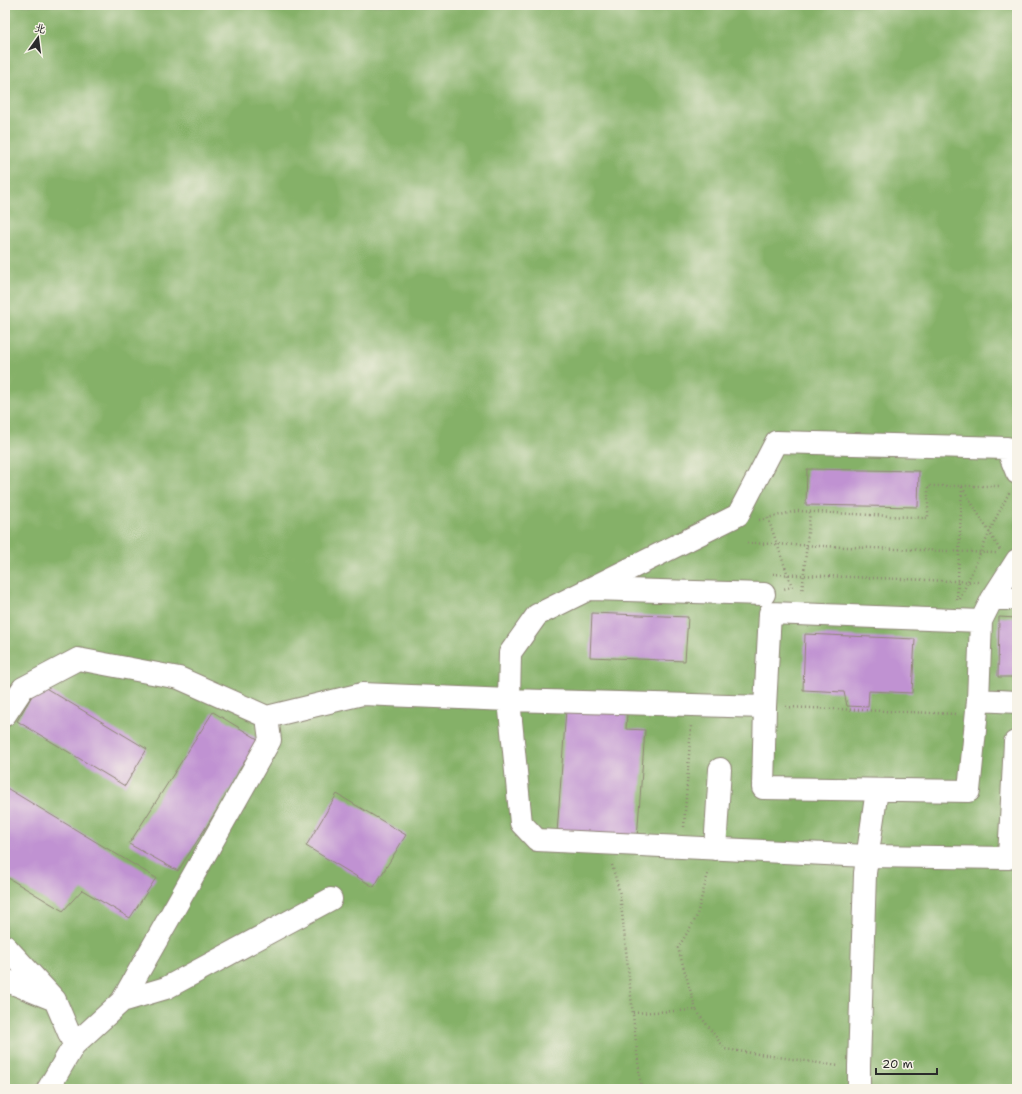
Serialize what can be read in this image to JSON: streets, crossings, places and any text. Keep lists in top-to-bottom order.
{
  "scale_bar": "20 m",
  "north": "top"
}
